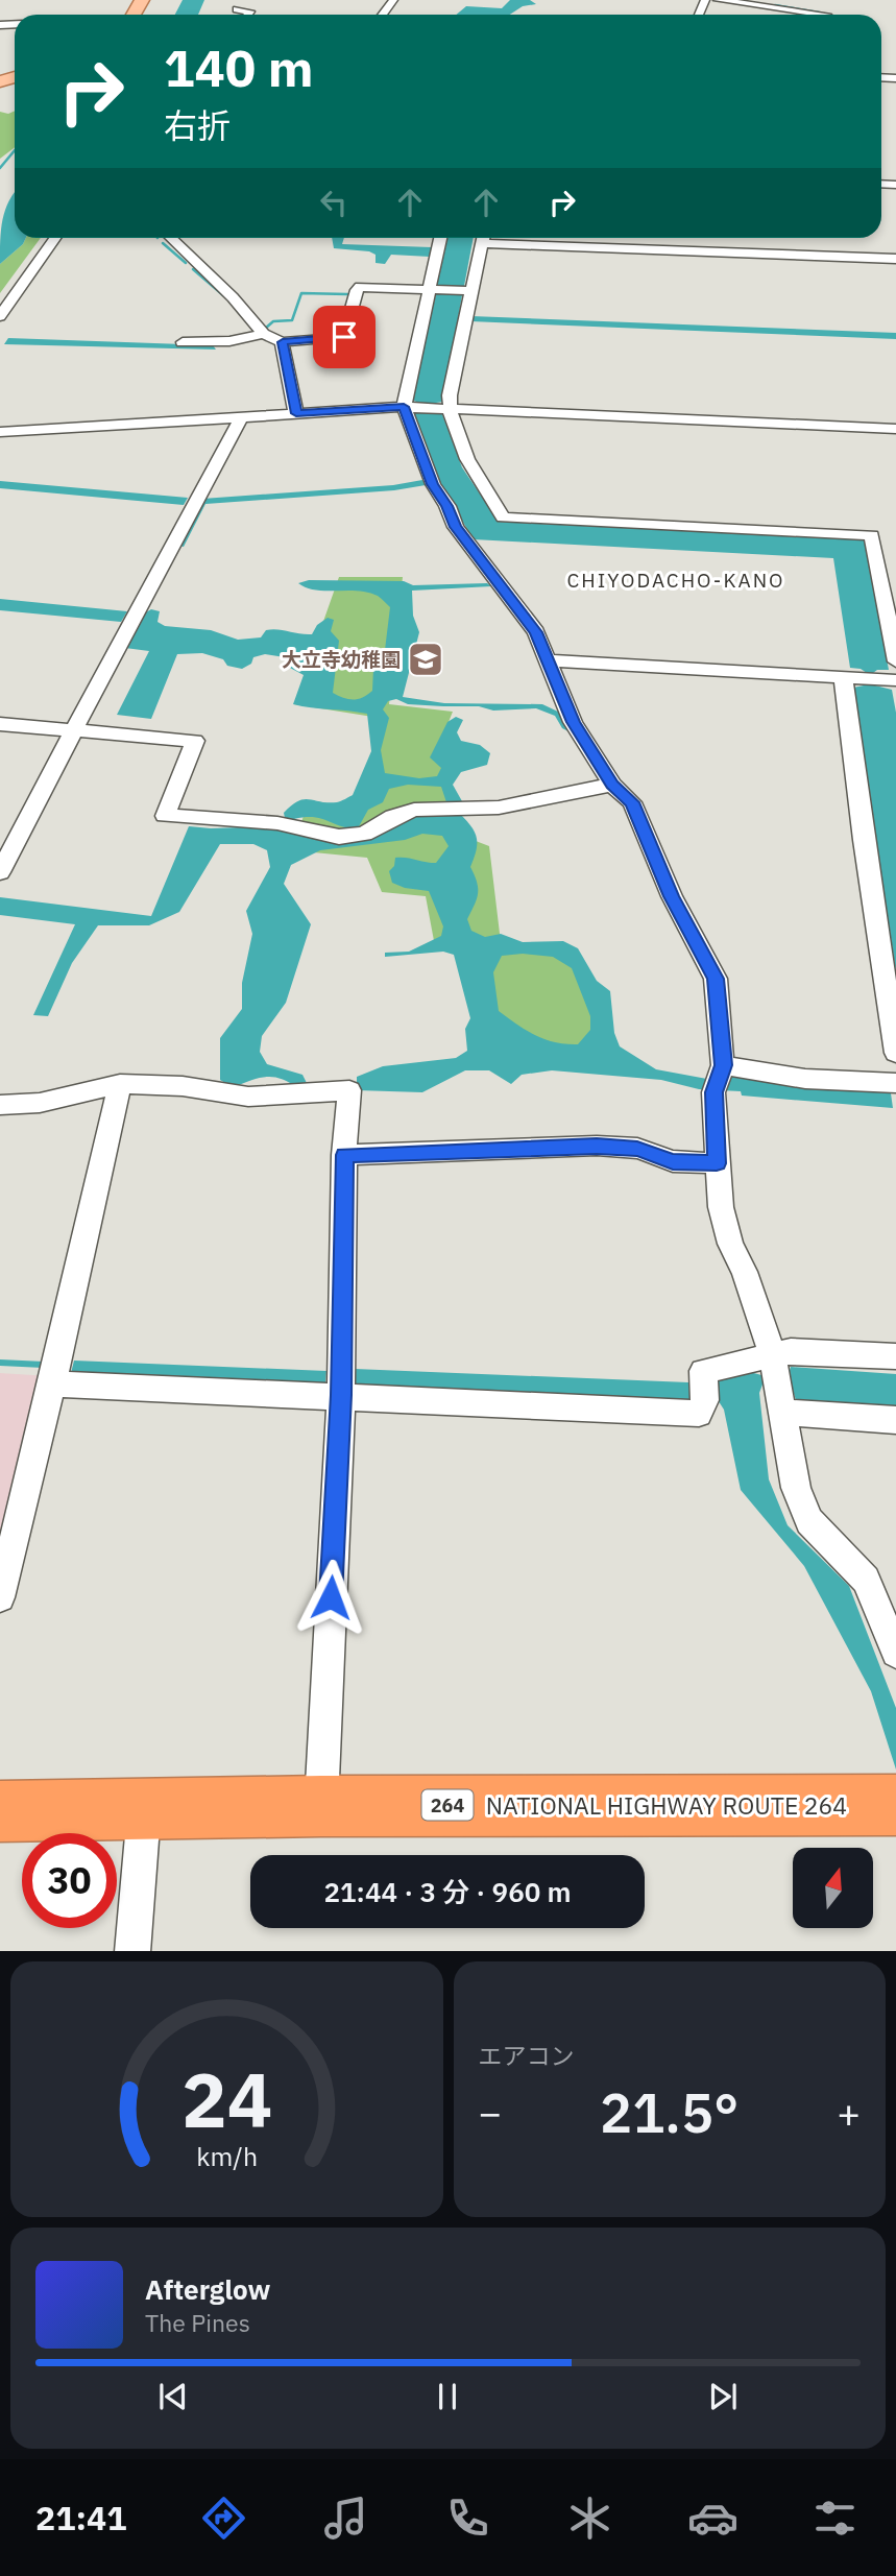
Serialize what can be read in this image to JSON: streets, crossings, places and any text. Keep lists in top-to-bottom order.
{
  "streets": {
    "highway": ["264", "NATIONAL HIGHWAY ROUTE 264"]
  },
  "districts": ["CHIYODACHO-KANO"],
  "places": {
    "school or university": ["大立寺幼稚園"]
  },
  "north": "top",
  "page": {
    "turn": ["140 m", "右折"],
    "limit": "30",
    "trip": "21:44 · 3 分 · 960 m",
    "tile": "エアコン",
    "heat": ["−", "21.5°", "+"],
    "song": ["Afterglow", "The Pines"],
    "tabs": "21:41",
    "gauge": ["24", "km/h"]
  }
}
